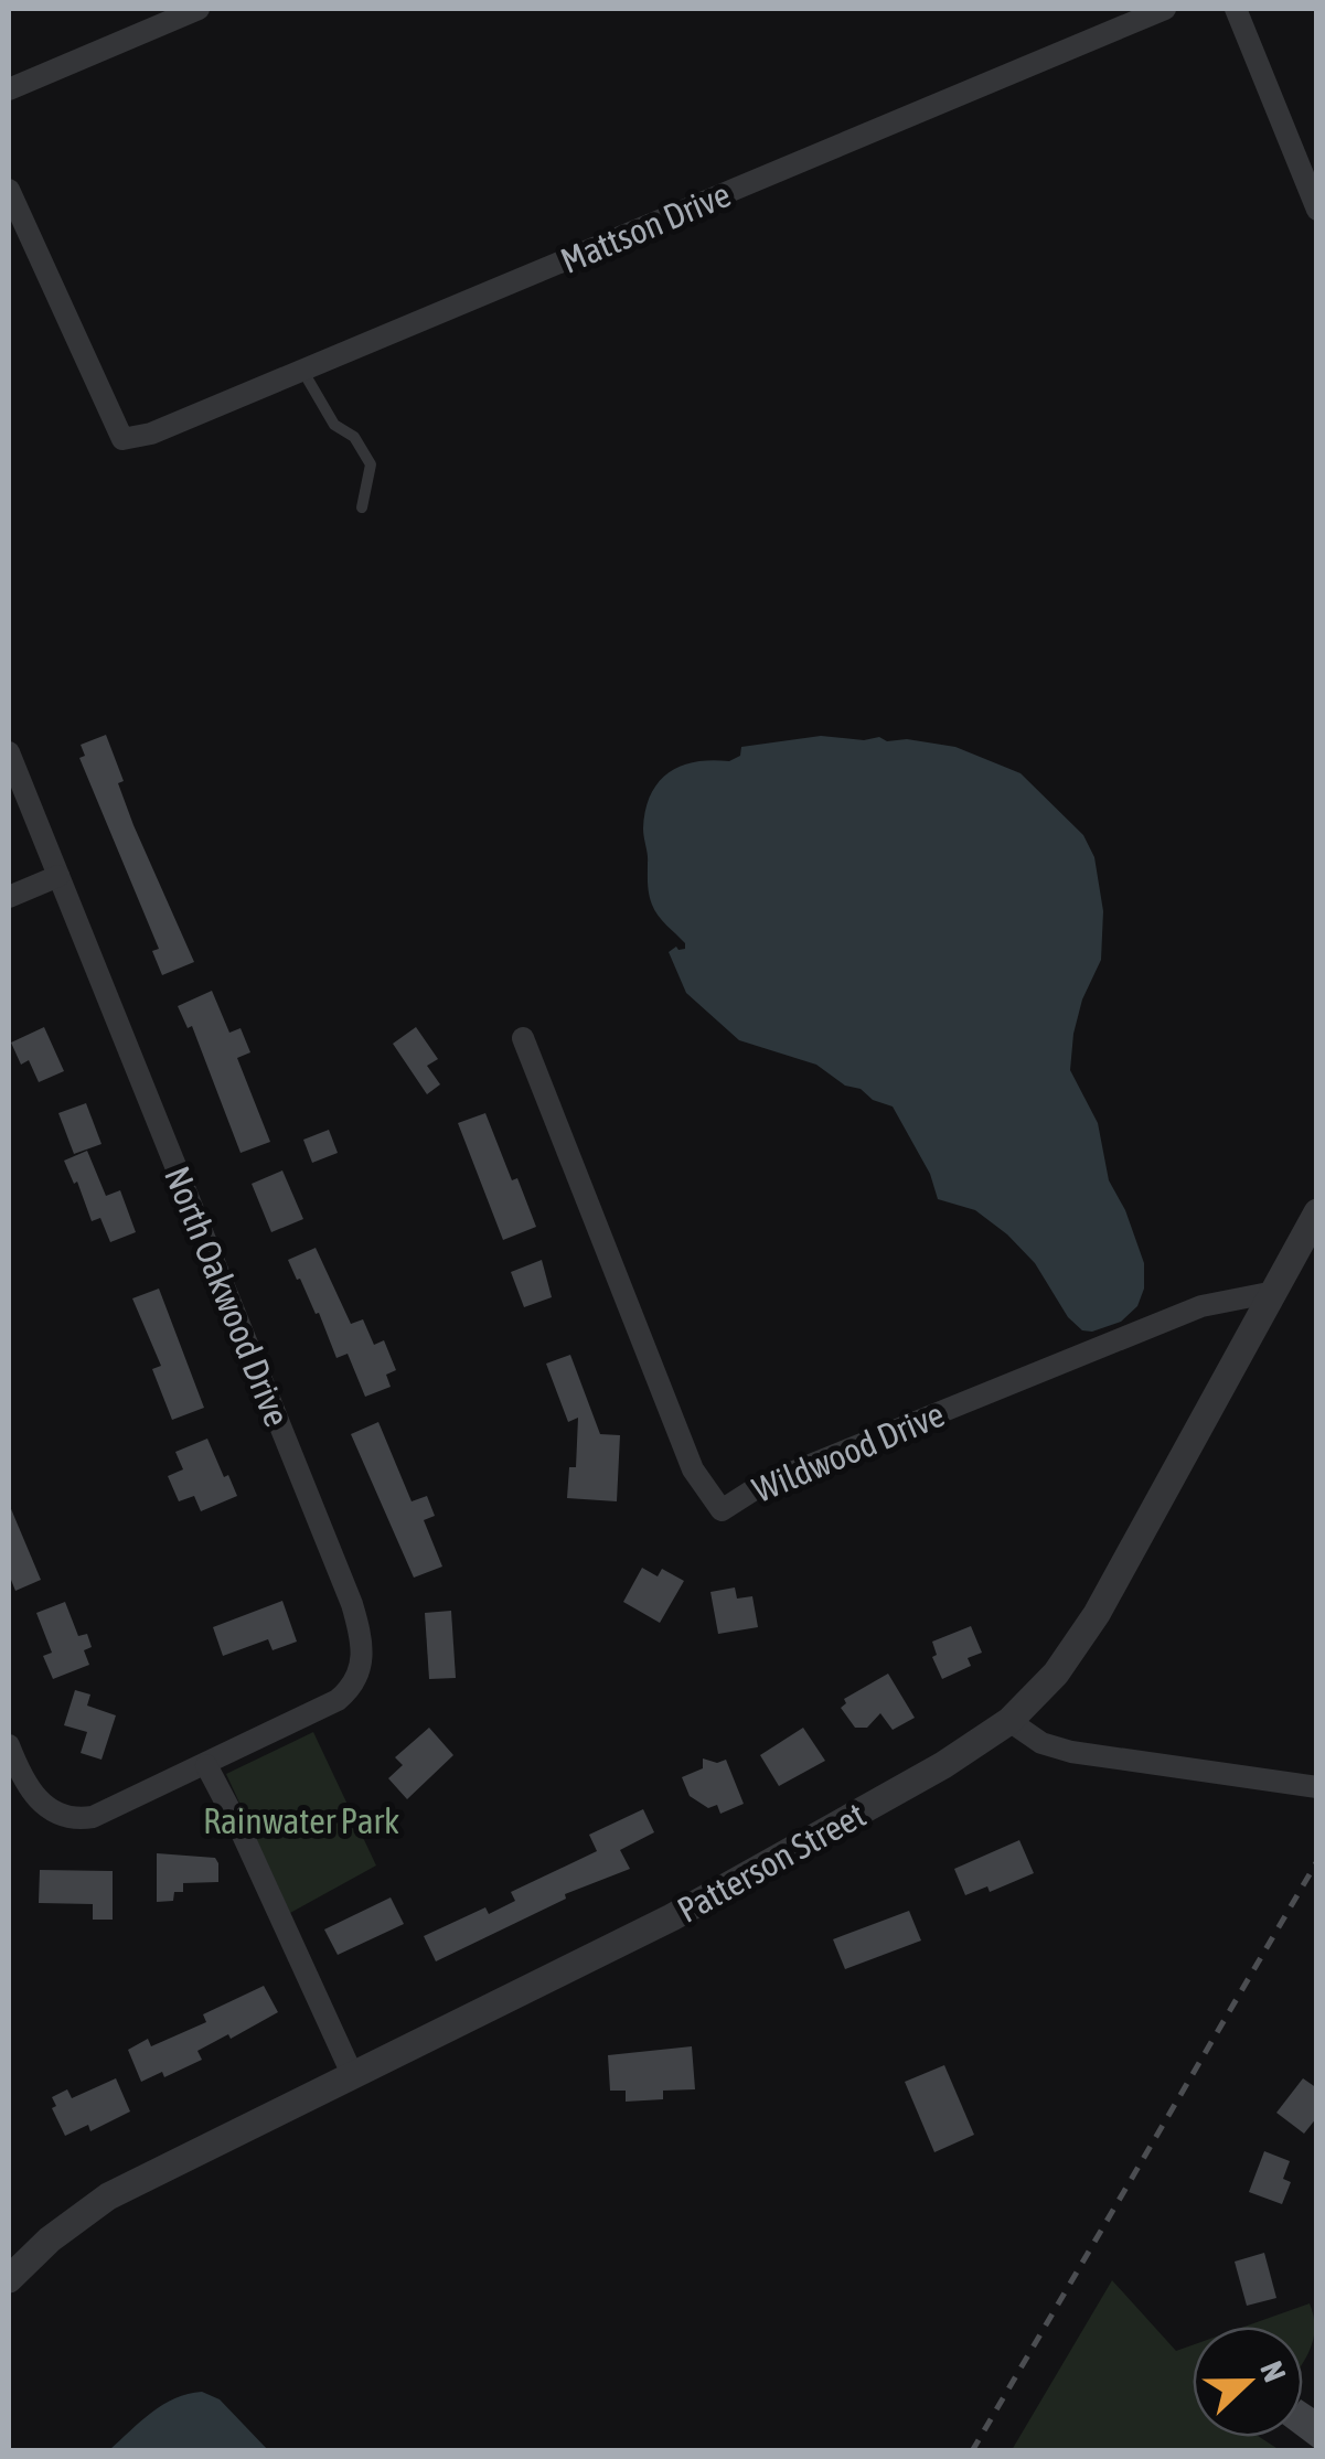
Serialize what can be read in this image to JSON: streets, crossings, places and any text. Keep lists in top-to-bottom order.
{
  "streets": {
    "street": [
      "Mattson Drive",
      "North Oakwood Drive",
      "Wildwood Drive",
      "Patterson Street"
    ]
  },
  "crossings": [
    ["Wildwood Drive", "Patterson Street"]
  ],
  "parks": ["Rainwater Park"],
  "north": "right"
}
